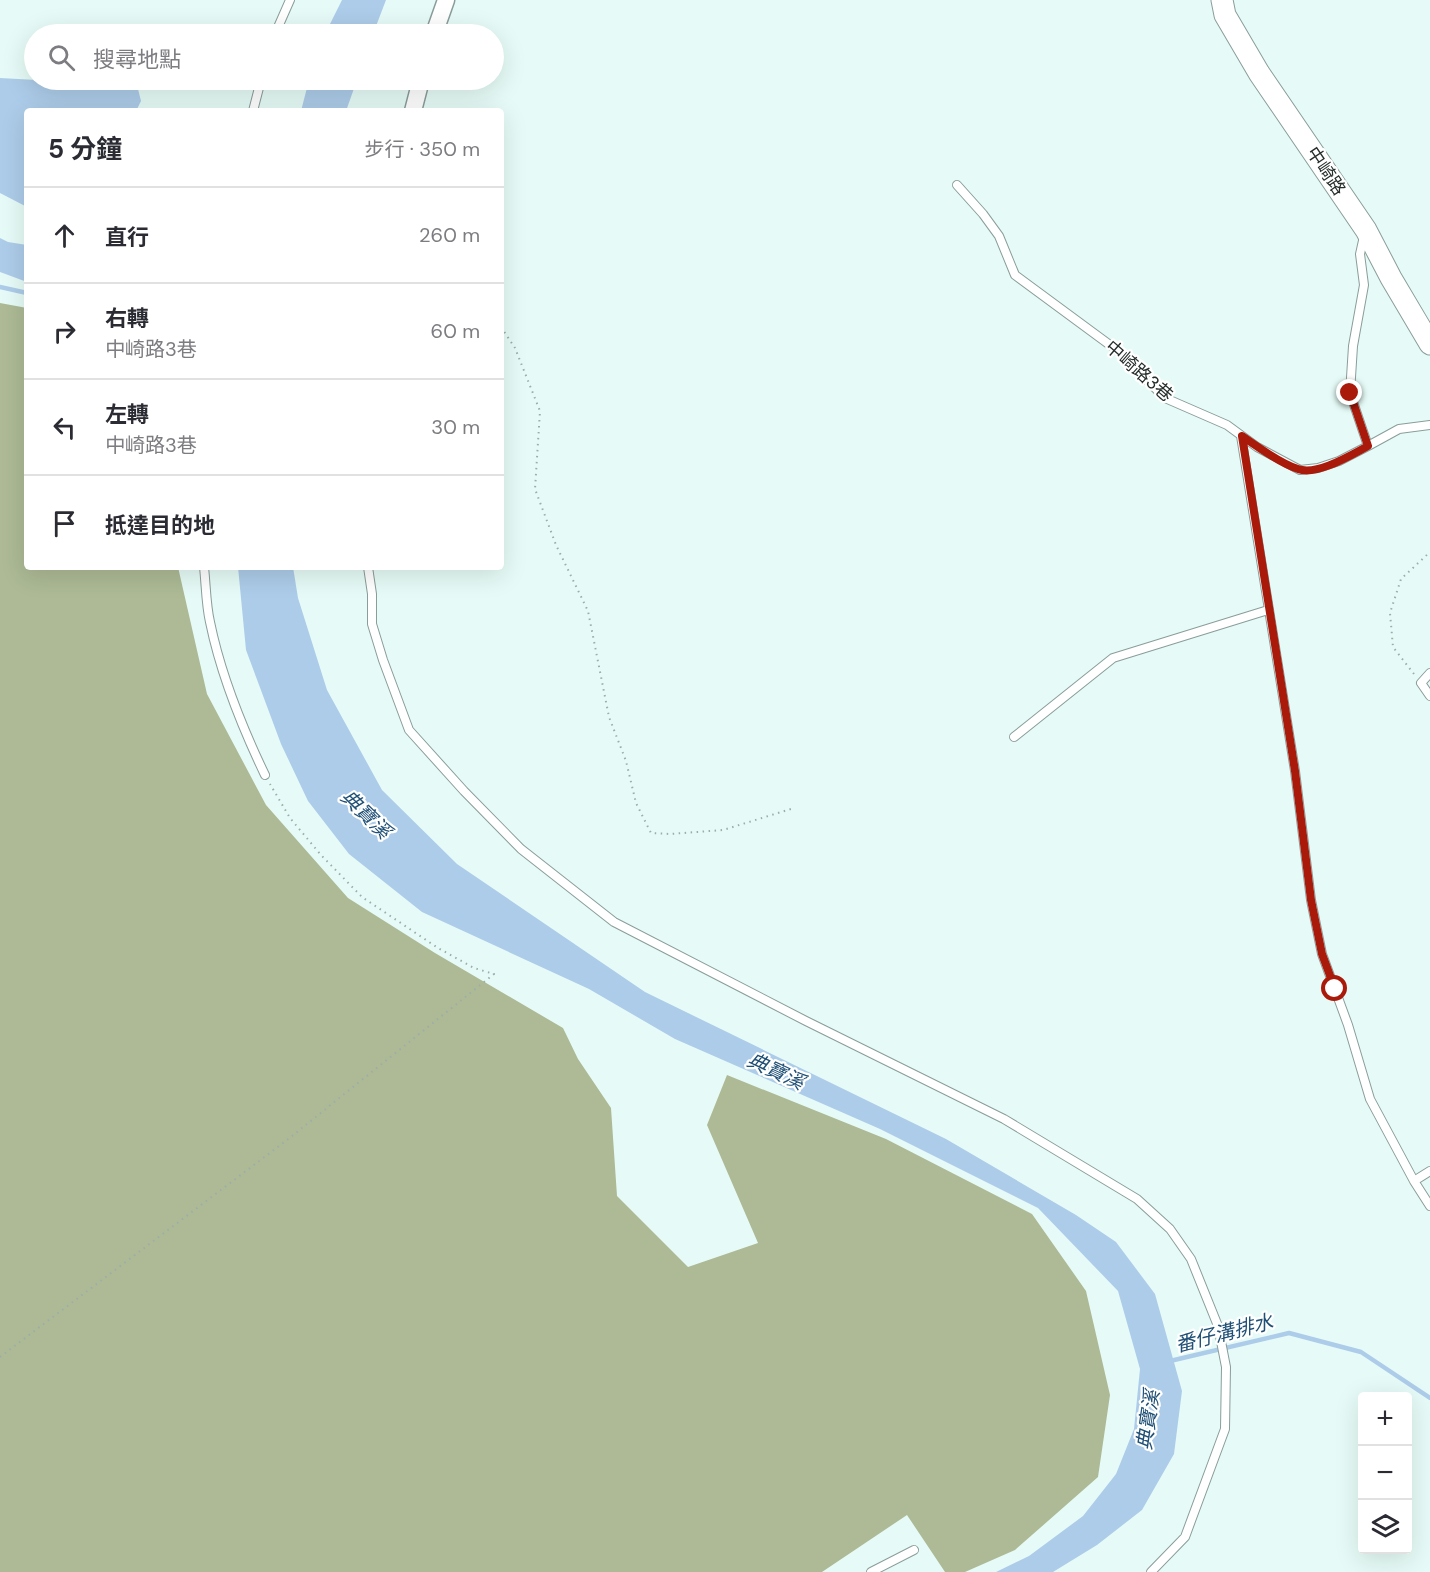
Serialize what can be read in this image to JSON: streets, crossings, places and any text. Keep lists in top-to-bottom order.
{
  "streets": {
    "street": ["中崎路"],
    "lane": ["中崎路3巷"]
  },
  "water": ["典寶溪", "番仔溝排水"],
  "page": {
    "search": "搜尋地點",
    "heading": ["5 分鐘", "步行 · 350 m"],
    "list": [
      ["直行", "260 m"],
      ["右轉", "中崎路3巷", "60 m"],
      ["左轉", "中崎路3巷", "30 m"],
      "抵達目的地"
    ],
    "map_buttons": ["+", "−"]
  }
}
